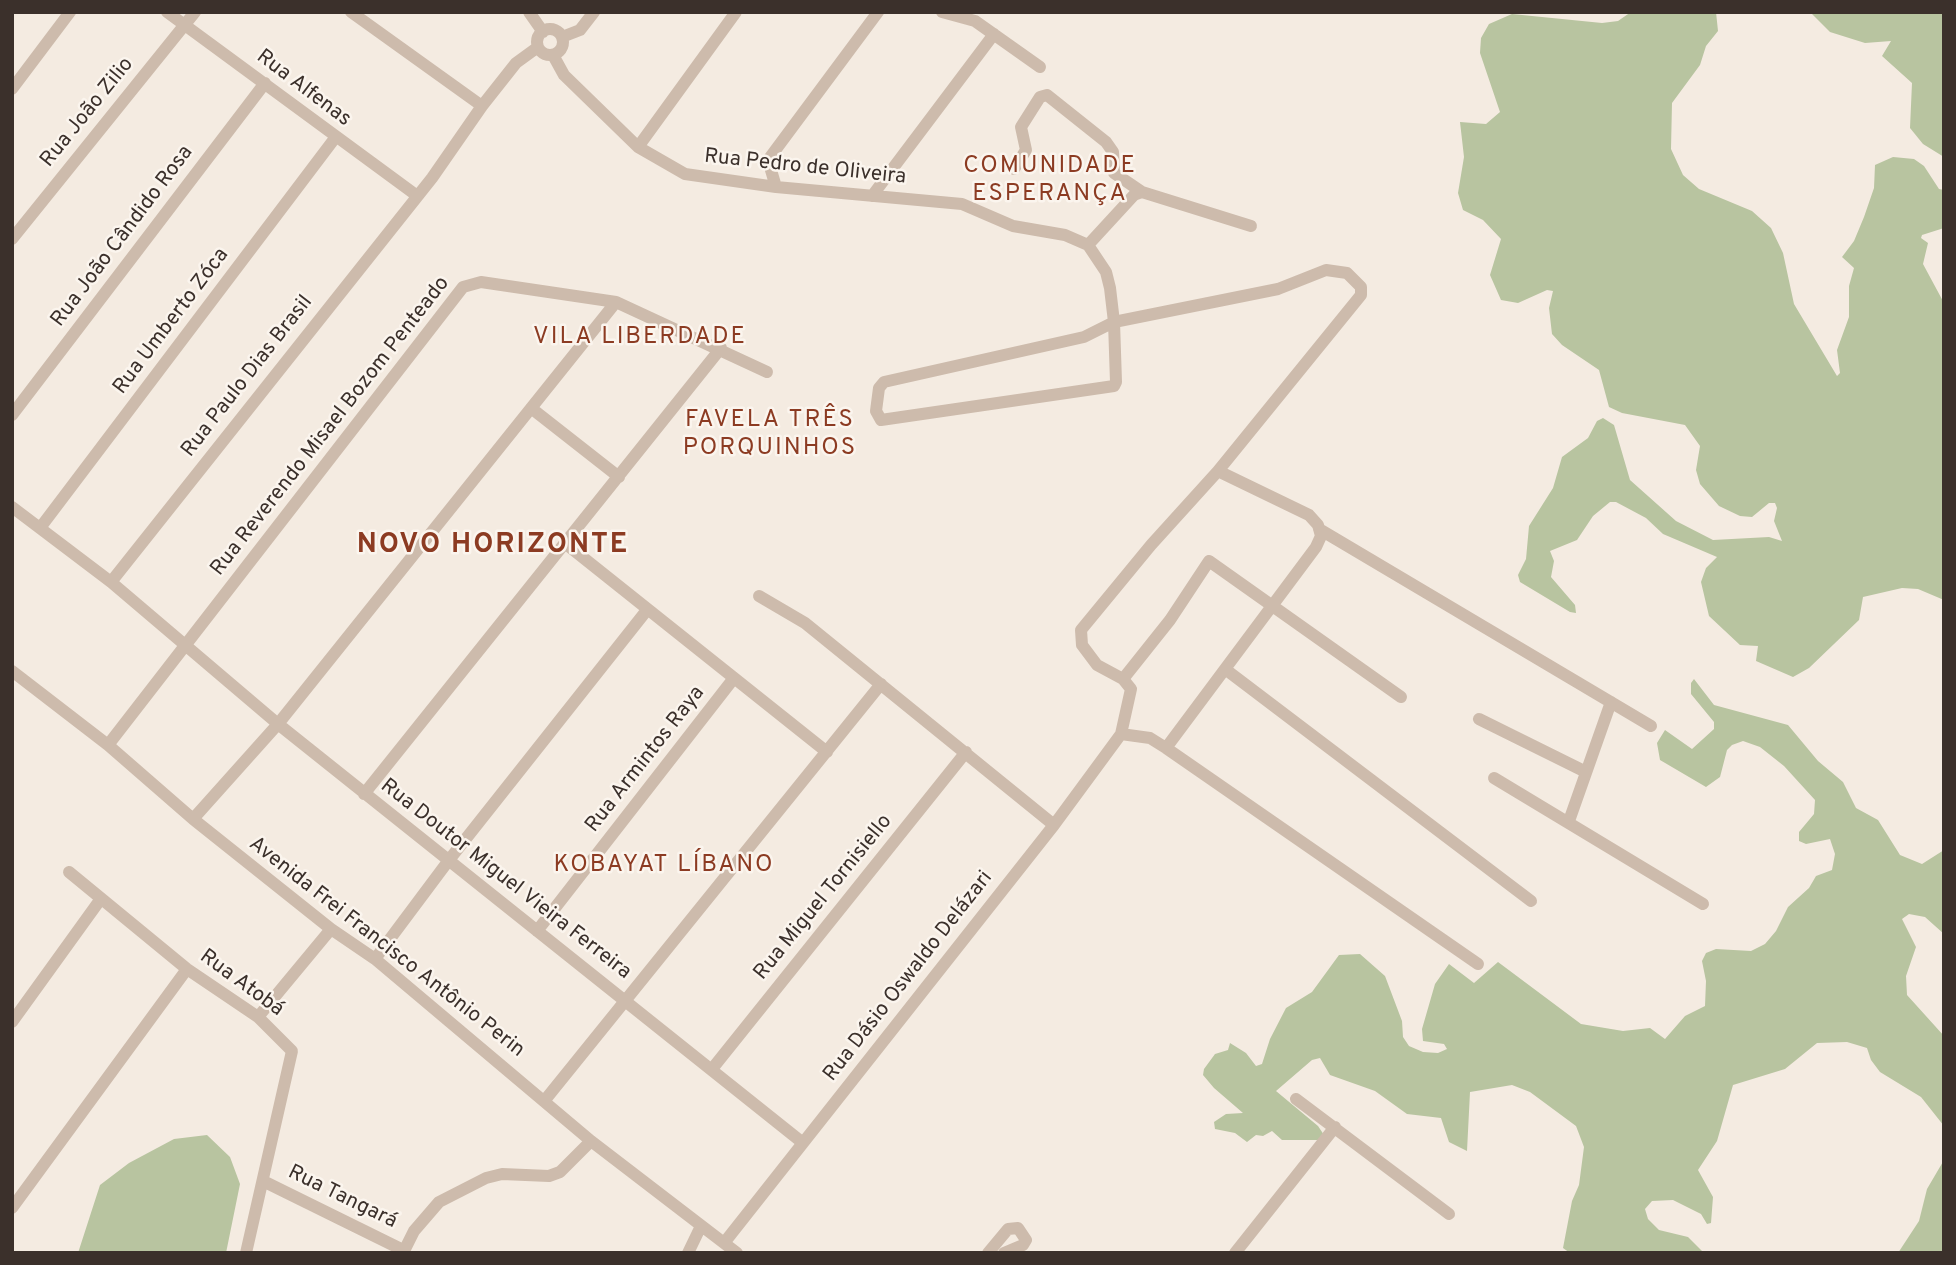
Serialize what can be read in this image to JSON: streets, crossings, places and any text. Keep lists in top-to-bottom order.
{
  "streets": {
    "street": [
      "Rua Alfenas",
      "Rua João Zilio",
      "Rua Pedro de Oliveira",
      "Rua João Cândido Rosa",
      "Rua Umberto Zóca",
      "Rua Paulo Dias Brasil",
      "Rua Reverendo Misael Bozom Penteado",
      "Rua Armintos Raya",
      "Rua Doutor Miguel Vieira Ferreira",
      "Rua Miguel Tornisiello",
      "Avenida Frei Francisco Antônio Perin",
      "Rua Dásio Oswaldo Delázari",
      "Rua Atobá",
      "Rua Tangará"
    ]
  },
  "crossings": [
    ["Rua Alfenas", "Rua João Zilio"],
    ["Rua Alfenas", "Rua João Cândido Rosa"],
    ["Rua Alfenas", "Rua Umberto Zóca"],
    ["Rua Alfenas", "Rua Paulo Dias Brasil"],
    ["Rua Pedro de Oliveira", "Rua Paulo Dias Brasil"],
    ["Rua Umberto Zóca", "Rua Doutor Miguel Vieira Ferreira"],
    ["Rua Paulo Dias Brasil", "Rua Doutor Miguel Vieira Ferreira"],
    ["Rua Reverendo Misael Bozom Penteado", "Rua Doutor Miguel Vieira Ferreira"],
    ["Rua Reverendo Misael Bozom Penteado", "Avenida Frei Francisco Antônio Perin"],
    ["Rua Armintos Raya", "Rua Doutor Miguel Vieira Ferreira"],
    ["Rua Doutor Miguel Vieira Ferreira", "Rua Miguel Tornisiello"],
    ["Rua Doutor Miguel Vieira Ferreira", "Rua Dásio Oswaldo Delázari"],
    ["Avenida Frei Francisco Antônio Perin", "Rua Dásio Oswaldo Delázari"],
    ["Rua Atobá", "Rua Tangará"]
  ],
  "districts": [
    "COMUNIDADE ESPERANÇA",
    "VILA LIBERDADE",
    "FAVELA TRÊS PORQUINHOS",
    "NOVO HORIZONTE",
    "KOBAYAT LÍBANO"
  ]
}
